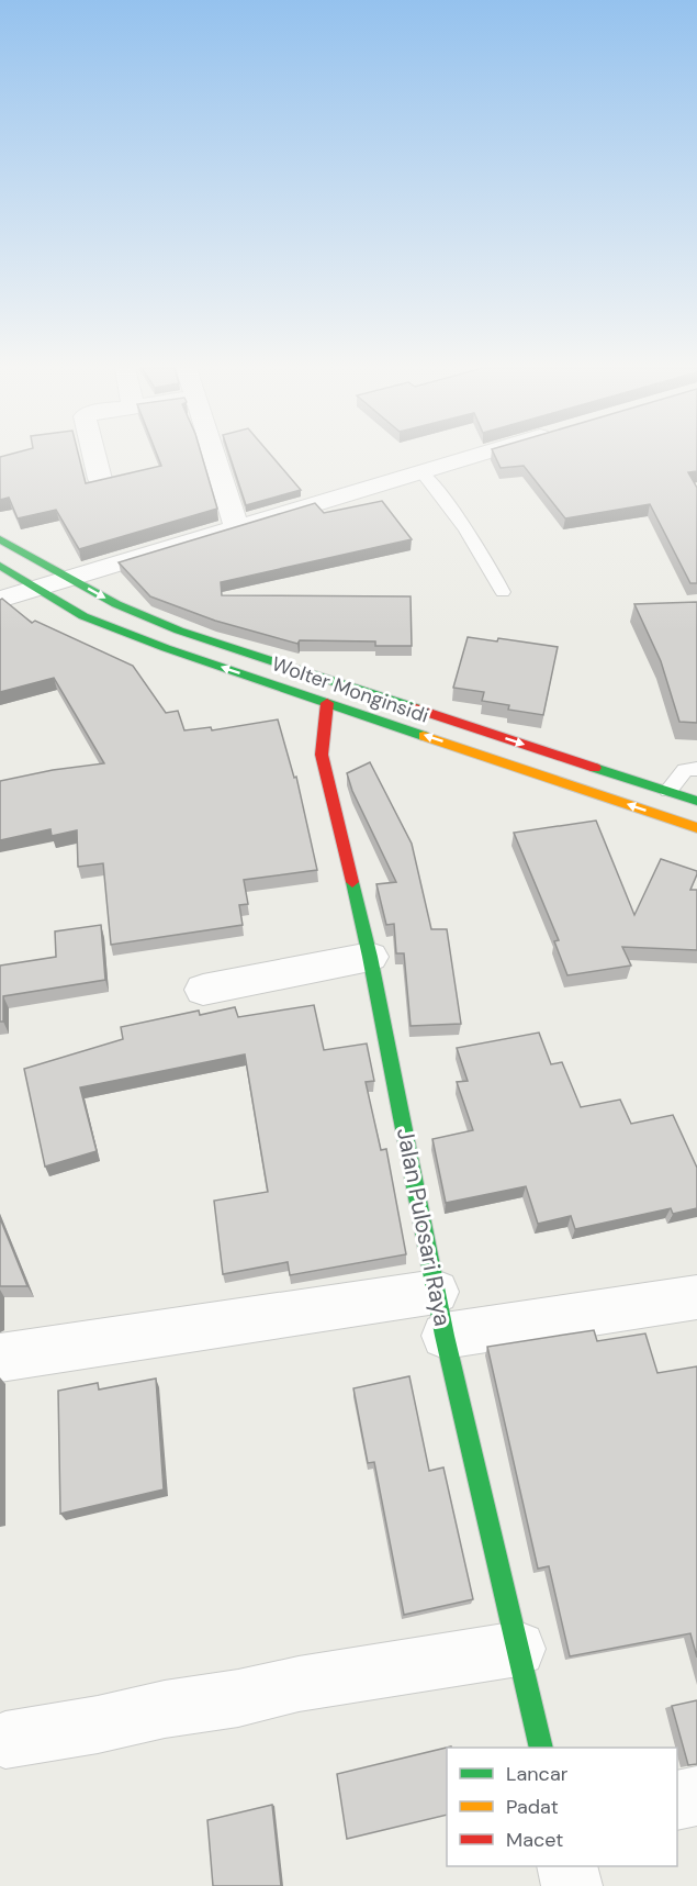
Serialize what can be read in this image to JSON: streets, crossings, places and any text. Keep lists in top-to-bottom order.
{
  "streets": {
    "main road": ["Wolter Monginsidi", "Jalan Pulosari Raya"]
  },
  "crossings": [
    ["Wolter Monginsidi", "Jalan Pulosari Raya"]
  ],
  "legend": ["Lancar", "Padat", "Macet"]
}
